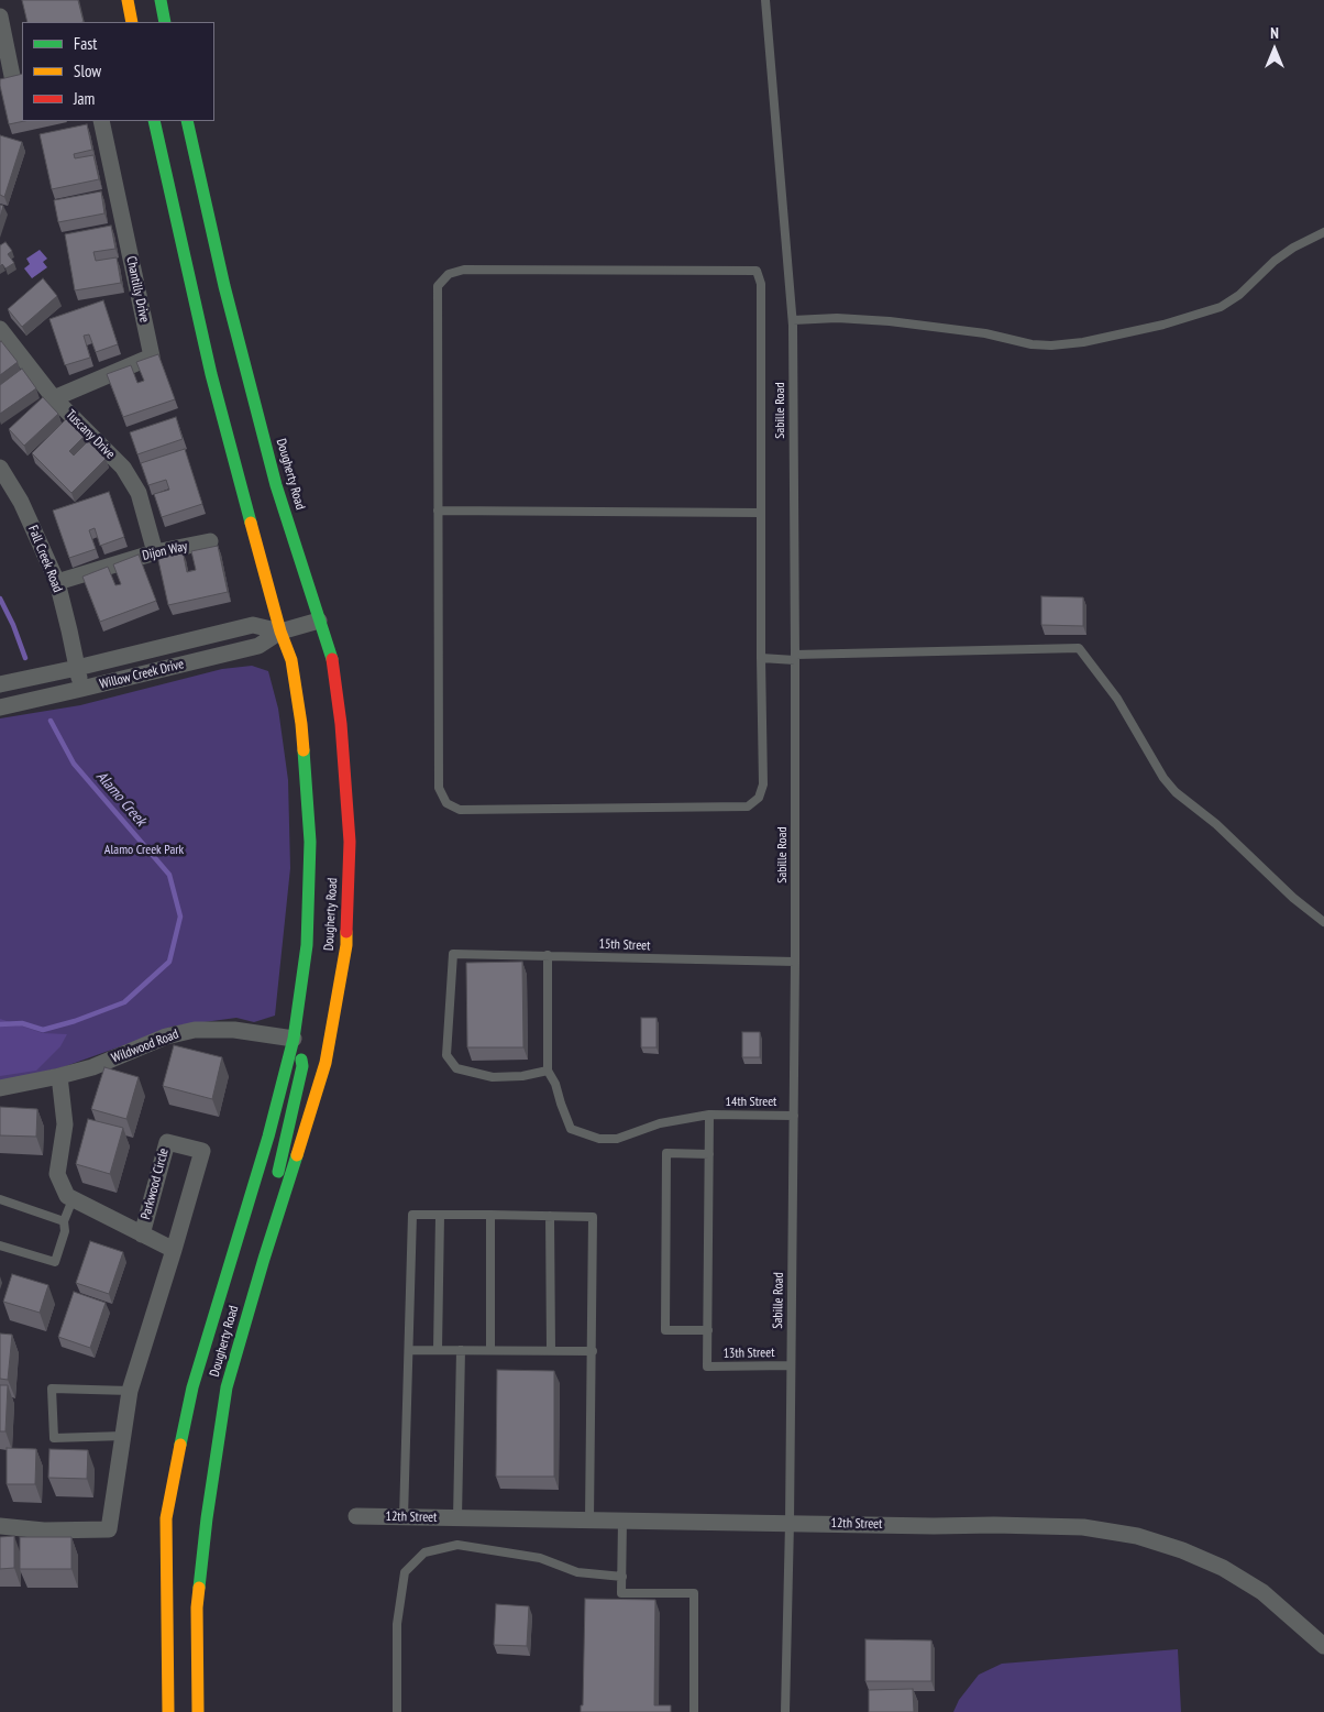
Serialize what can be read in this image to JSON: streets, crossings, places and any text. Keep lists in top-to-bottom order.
{
  "streets": {
    "main road": ["Dougherty Road"],
    "street": [
      "Chantilly Drive",
      "Tuscany Drive",
      "Dijon Way",
      "Fall Creek Road",
      "Willow Creek Drive",
      "Wildwood Road",
      "Parkwood Circle",
      "12th Street"
    ],
    "lane": [
      "Sabille Road",
      "15th Street",
      "14th Street",
      "13th Street"
    ]
  },
  "crossings": [
    ["Chantilly Drive", "Tuscany Drive"],
    ["Sabille Road", "15th Street"],
    ["Sabille Road", "14th Street"],
    ["Sabille Road", "13th Street"],
    ["Sabille Road", "12th Street"],
    ["Tuscany Drive", "Dijon Way"],
    ["Dougherty Road", "Willow Creek Drive"],
    ["Dougherty Road", "Wildwood Road"],
    ["Dijon Way", "Fall Creek Road"],
    ["Fall Creek Road", "Willow Creek Drive"],
    ["15th Street", "14th Street"]
  ],
  "water": ["Alamo Creek"],
  "parks": ["Alamo Creek Park"],
  "legend": ["Fast", "Slow", "Jam"],
  "north": "top"
}
